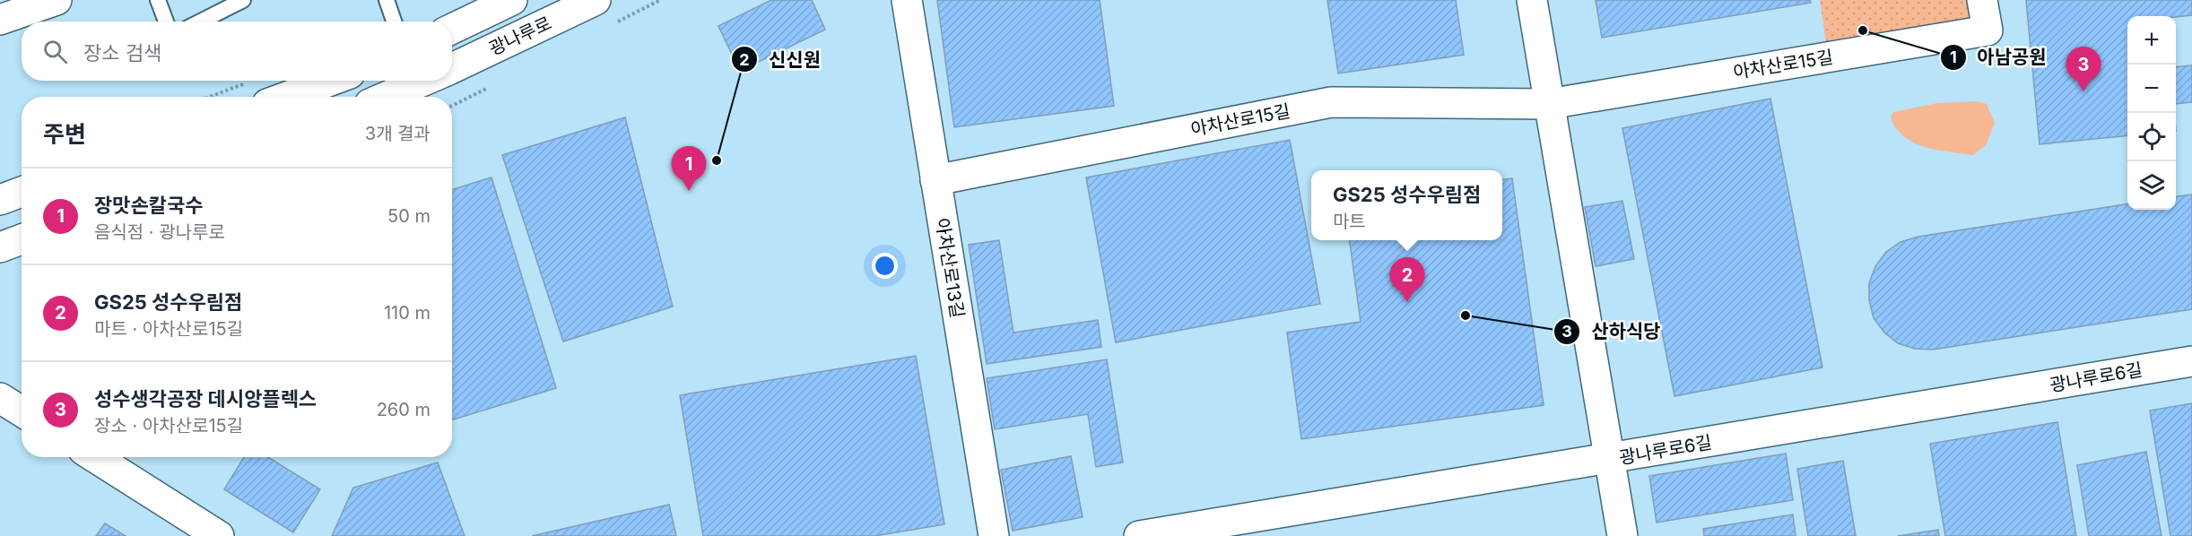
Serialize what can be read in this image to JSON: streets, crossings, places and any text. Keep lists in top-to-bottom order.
{
  "streets": {
    "street": [
      "광나루로",
      "아차산로15길",
      "아차산로13길",
      "광나루로6길"
    ]
  },
  "crossings": [
    ["아차산로15길", "아차산로13길"]
  ],
  "places": ["아남공원", "신신원", "산하식당"],
  "page": {
    "map_buttons": ["+", "−"],
    "search": "장소 검색",
    "pins": ["3", "1", "2"],
    "heading": ["주변", "3개 결과"],
    "list": [
      {
        "mark": "1",
        "name": "장맛손칼국수",
        "note": "음식점 · 광나루로",
        "value": "50 m"
      },
      {
        "mark": "2",
        "name": "GS25 성수우림점",
        "note": "마트 · 아차산로15길",
        "value": "110 m"
      },
      {
        "mark": "3",
        "name": "성수생각공장 데시앙플렉스",
        "note": "장소 · 아차산로15길",
        "value": "260 m"
      }
    ],
    "popup": ["GS25 성수우림점", "마트"]
  }
}
